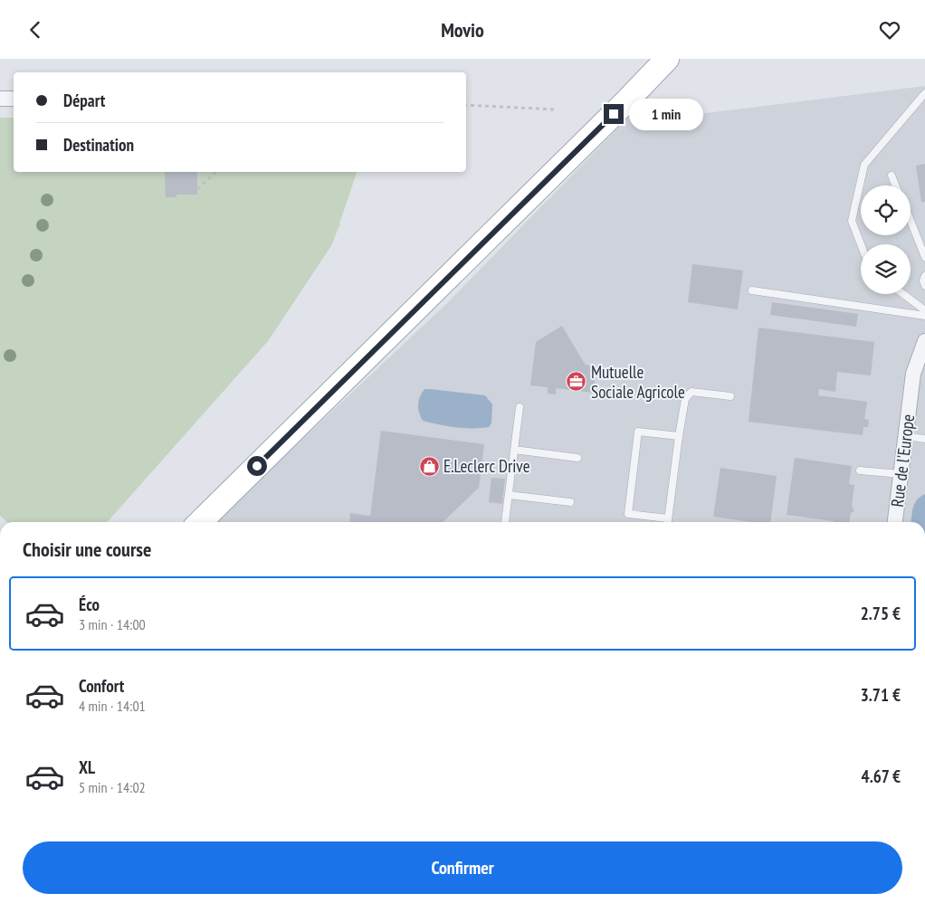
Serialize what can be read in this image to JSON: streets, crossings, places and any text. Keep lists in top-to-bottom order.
{
  "streets": {
    "street": ["Rue de l'Europe"]
  },
  "places": {
    "office": ["Mutuelle Sociale Agricole"],
    "shop": ["E.Leclerc Drive"]
  },
  "page": {
    "header": "Movio",
    "banner": ["Départ", "Destination"],
    "bubble": "1 min",
    "heading": "Choisir une course",
    "list": [
      {
        "name": "Éco",
        "note": "3 min · 14:00",
        "value": "2.75 €"
      },
      {
        "name": "Confort",
        "note": "4 min · 14:01",
        "value": "3.71 €"
      },
      {
        "name": "XL",
        "note": "5 min · 14:02",
        "value": "4.67 €"
      }
    ],
    "buttons": "Confirmer"
  }
}
